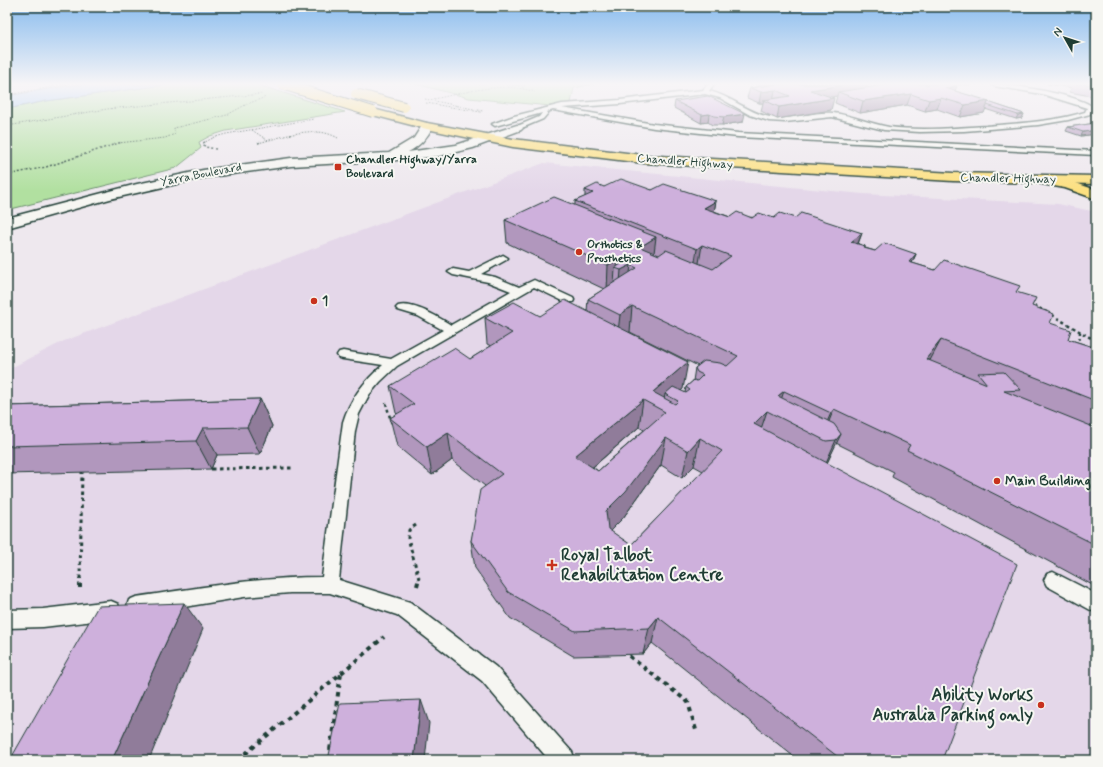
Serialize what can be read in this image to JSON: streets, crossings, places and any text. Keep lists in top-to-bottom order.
{
  "streets": {
    "main road": ["Chandler Highway", "Yarra Boulevard"]
  },
  "crossings": [
    ["Chandler Highway", "Yarra Boulevard"]
  ],
  "places": {
    "transit": ["Chandler Highway/Yarra Boulevard"],
    "other": [
      "Orthotics & Prosthetics",
      "1",
      "Main Building",
      "Ability Works Australia Parking only"
    ],
    "health": ["Royal Talbot Rehabilitation Centre"]
  },
  "north": "top left"
}
